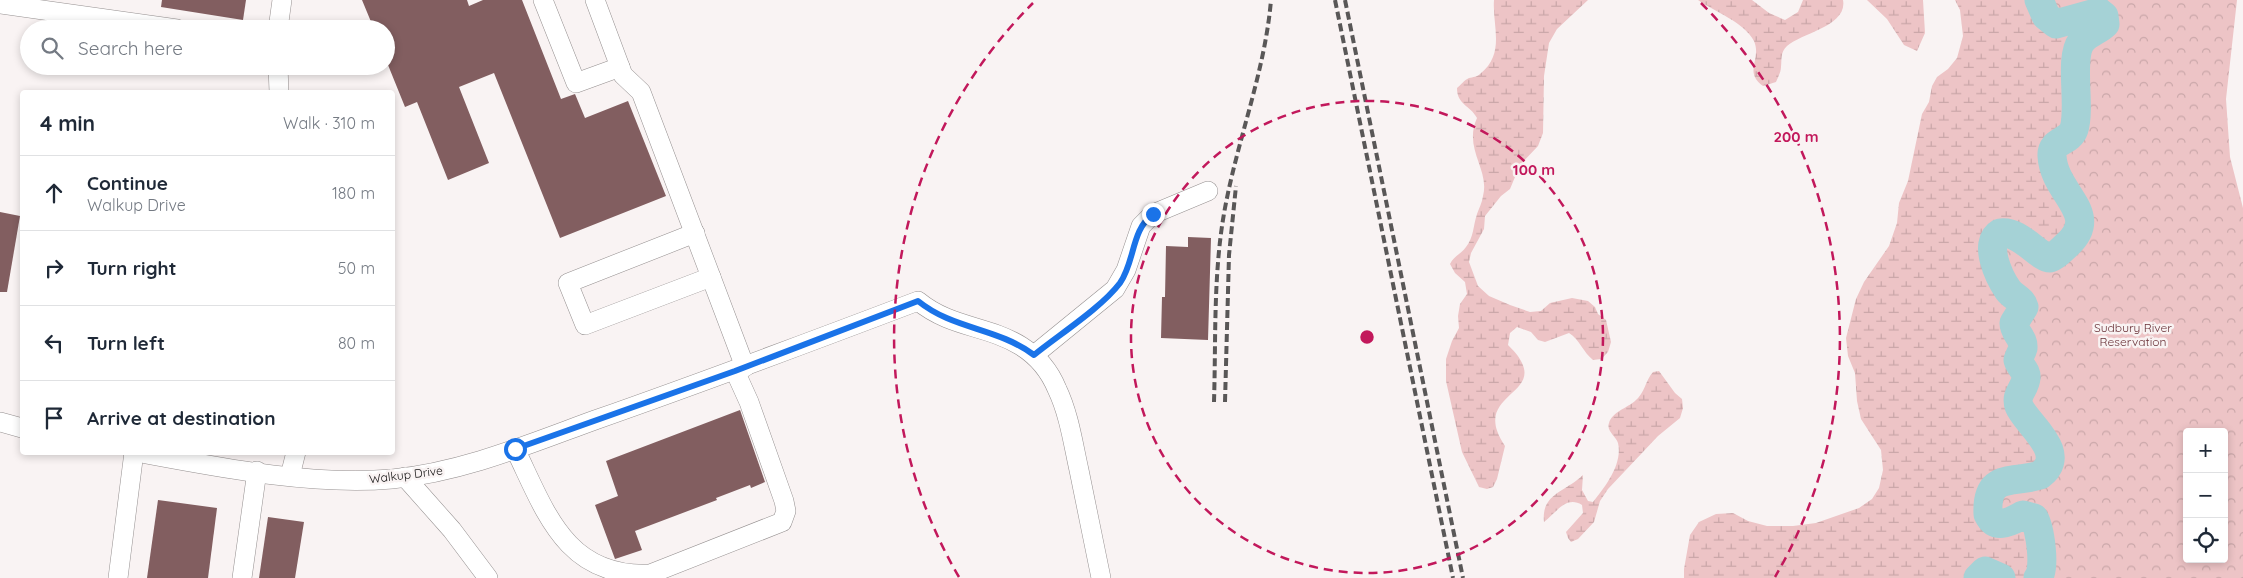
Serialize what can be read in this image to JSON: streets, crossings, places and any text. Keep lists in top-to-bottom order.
{
  "streets": {
    "street": ["Walkup Drive"]
  },
  "parks": ["Sudbury River Reservation"],
  "page": {
    "search": "Search here",
    "heading": ["4 min", "Walk · 310 m"],
    "list": [
      ["Continue", "Walkup Drive", "180 m"],
      ["Turn right", "50 m"],
      ["Turn left", "80 m"],
      "Arrive at destination"
    ],
    "map_buttons": ["+", "−"]
  },
  "rings": ["200 m", "100 m"]
}
